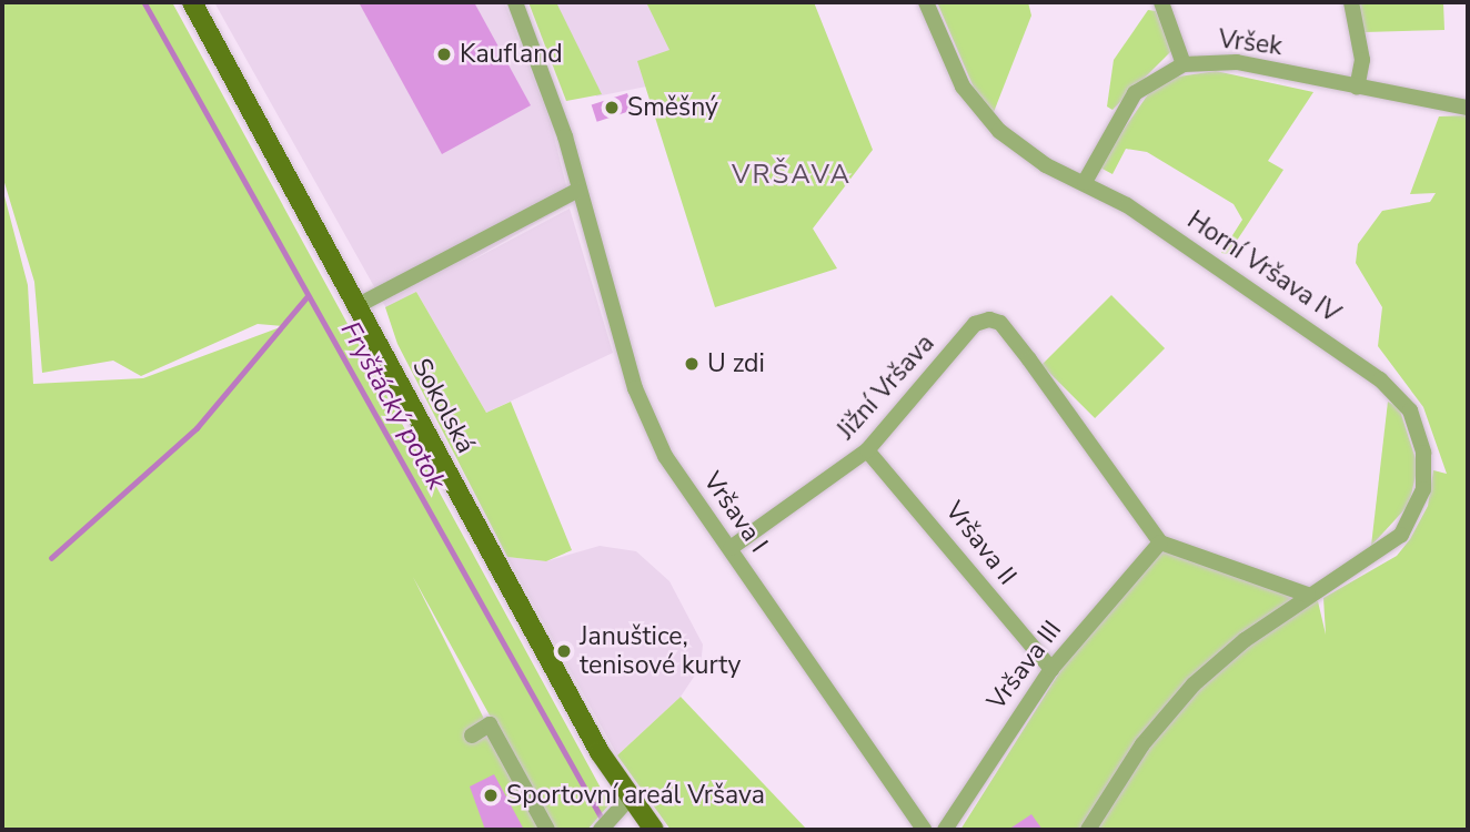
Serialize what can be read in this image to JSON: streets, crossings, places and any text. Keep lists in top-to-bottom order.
{
  "streets": {
    "main road": ["Sokolská"],
    "street": [
      "Vršek",
      "Horní Vršava IV",
      "Jižní Vršava",
      "Vršava I",
      "Vršava II",
      "Vršava III"
    ]
  },
  "crossings": [
    ["Vršek", "Horní Vršava IV"],
    ["Jižní Vršava", "Vršava I"],
    ["Jižní Vršava", "Vršava II"],
    ["Jižní Vršava", "Vršava III"],
    ["Vršava II", "Vršava III"]
  ],
  "districts": ["VRŠAVA"],
  "water": ["Fryštácký potok"],
  "places": [
    "Kaufland",
    "Směšný",
    "U zdi",
    "Januštice, tenisové kurty",
    "Sportovní areál Vršava"
  ]
}
